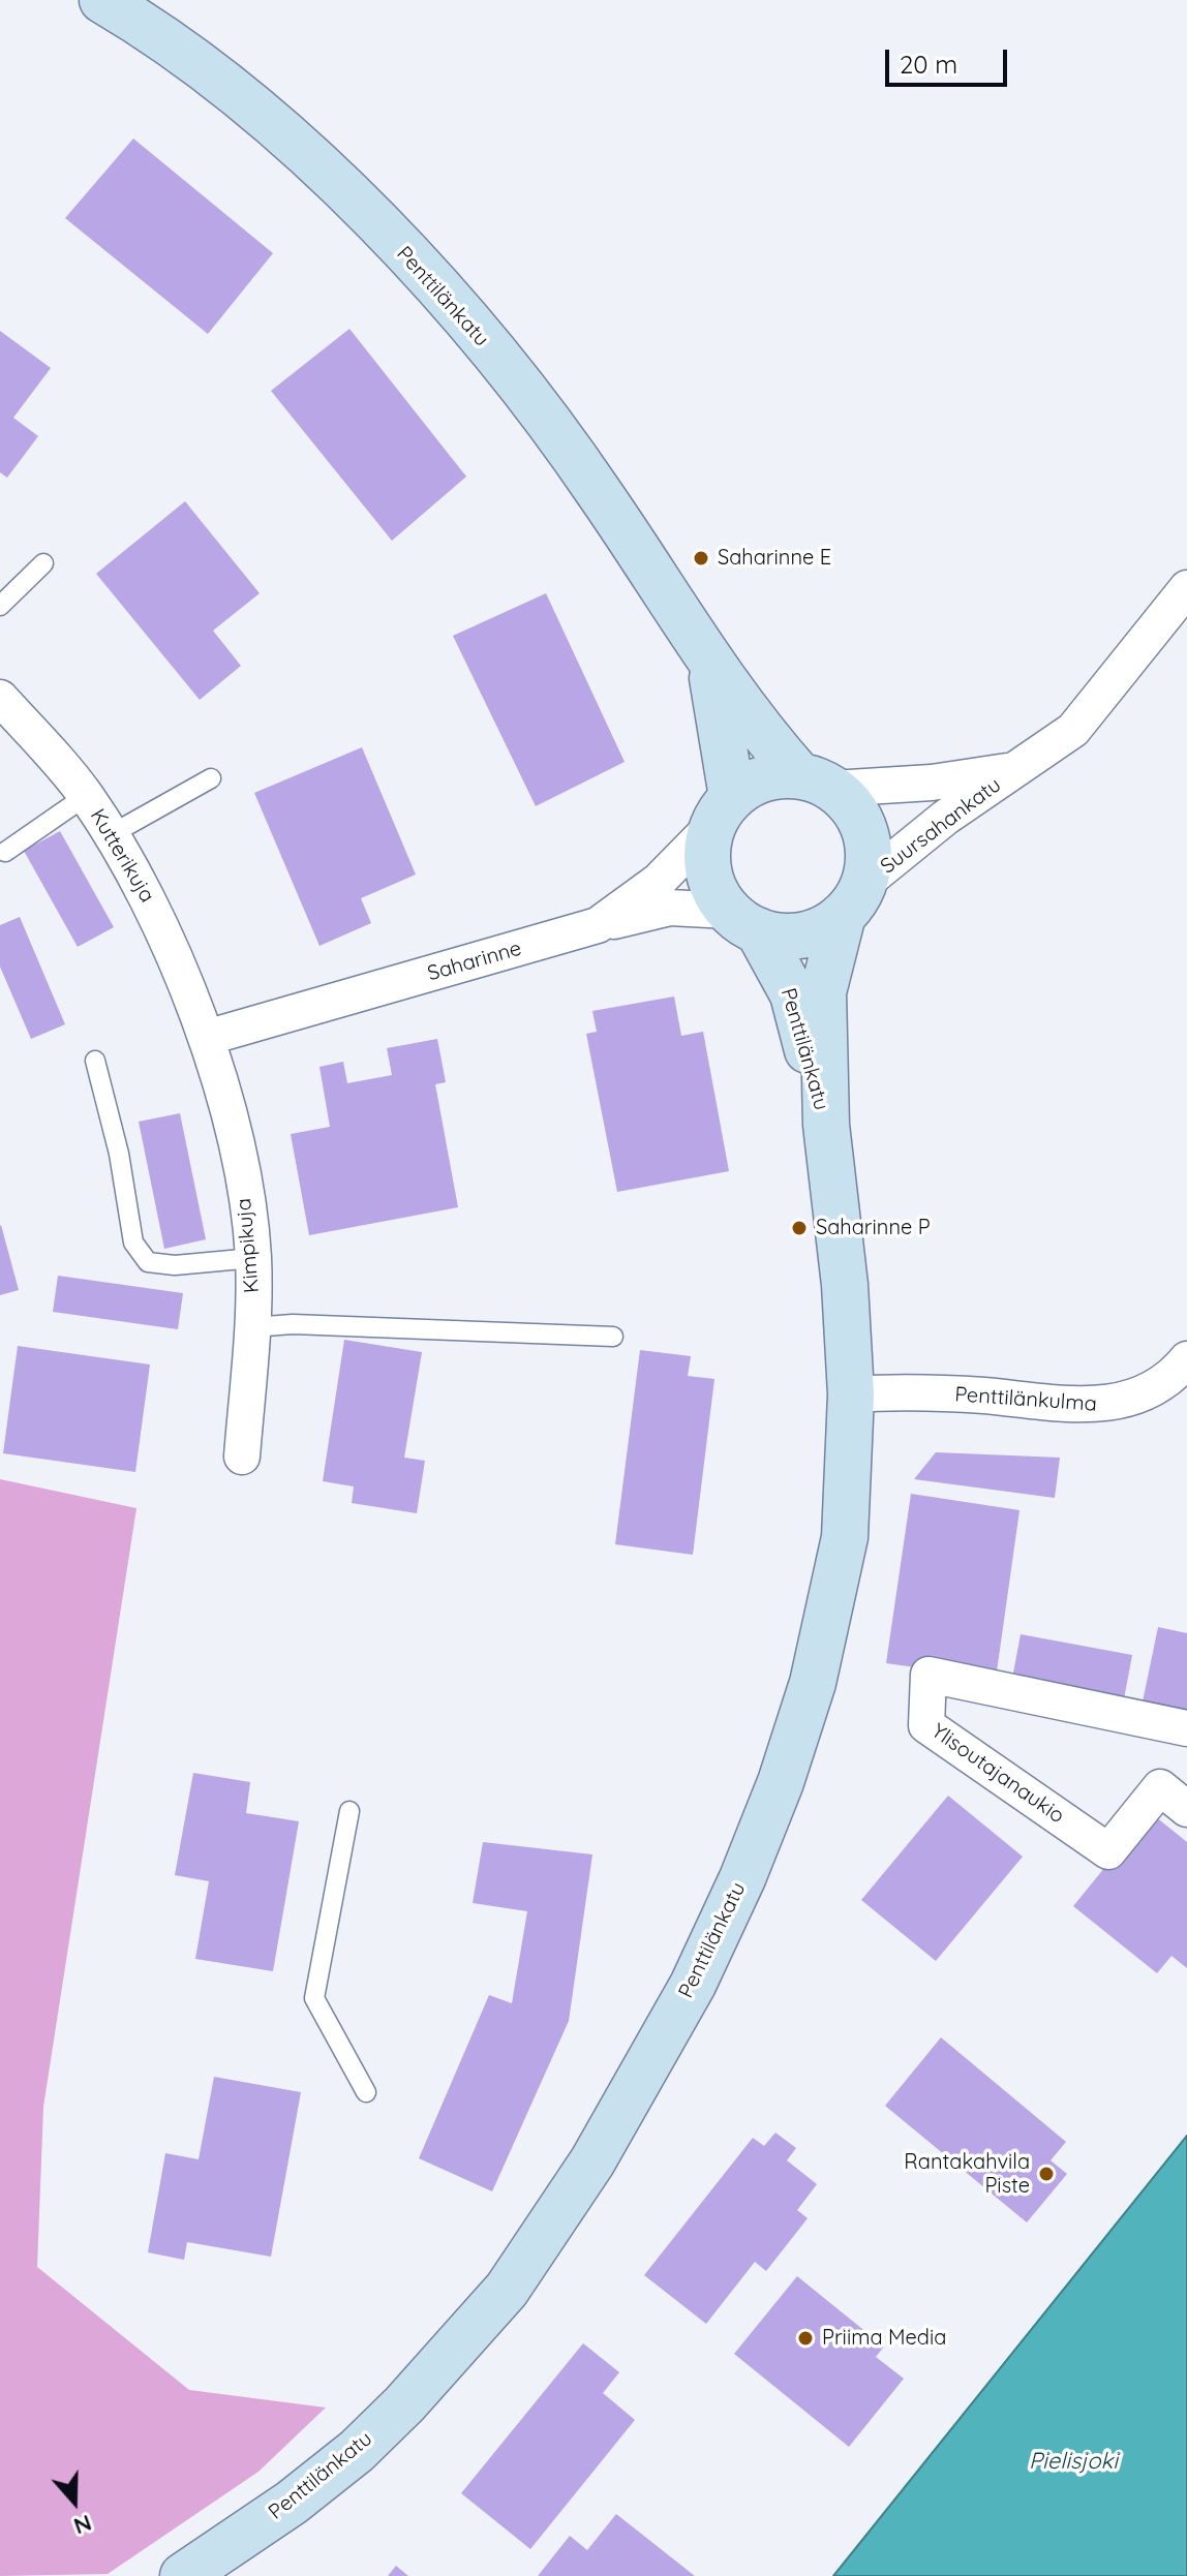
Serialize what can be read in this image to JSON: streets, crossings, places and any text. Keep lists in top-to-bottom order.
{
  "streets": {
    "street": [
      "Penttilänkatu",
      "Suursahankatu",
      "Kutterikuja",
      "Saharinne",
      "Kimpikuja",
      "Penttilänkulma",
      "Ylisoutajanaukio"
    ]
  },
  "crossings": [
    ["Penttilänkatu", "Suursahankatu"],
    ["Penttilänkatu", "Saharinne"],
    ["Penttilänkatu", "Penttilänkulma"],
    ["Suursahankatu", "Saharinne"],
    ["Kutterikuja", "Saharinne"],
    ["Kutterikuja", "Kimpikuja"],
    ["Saharinne", "Kimpikuja"]
  ],
  "water": ["Pielisjoki"],
  "places": [
    "Saharinne E",
    "Saharinne P",
    "Rantakahvila Piste",
    "Priima Media"
  ],
  "scale_bar": "20 m",
  "north": "bottom"
}
